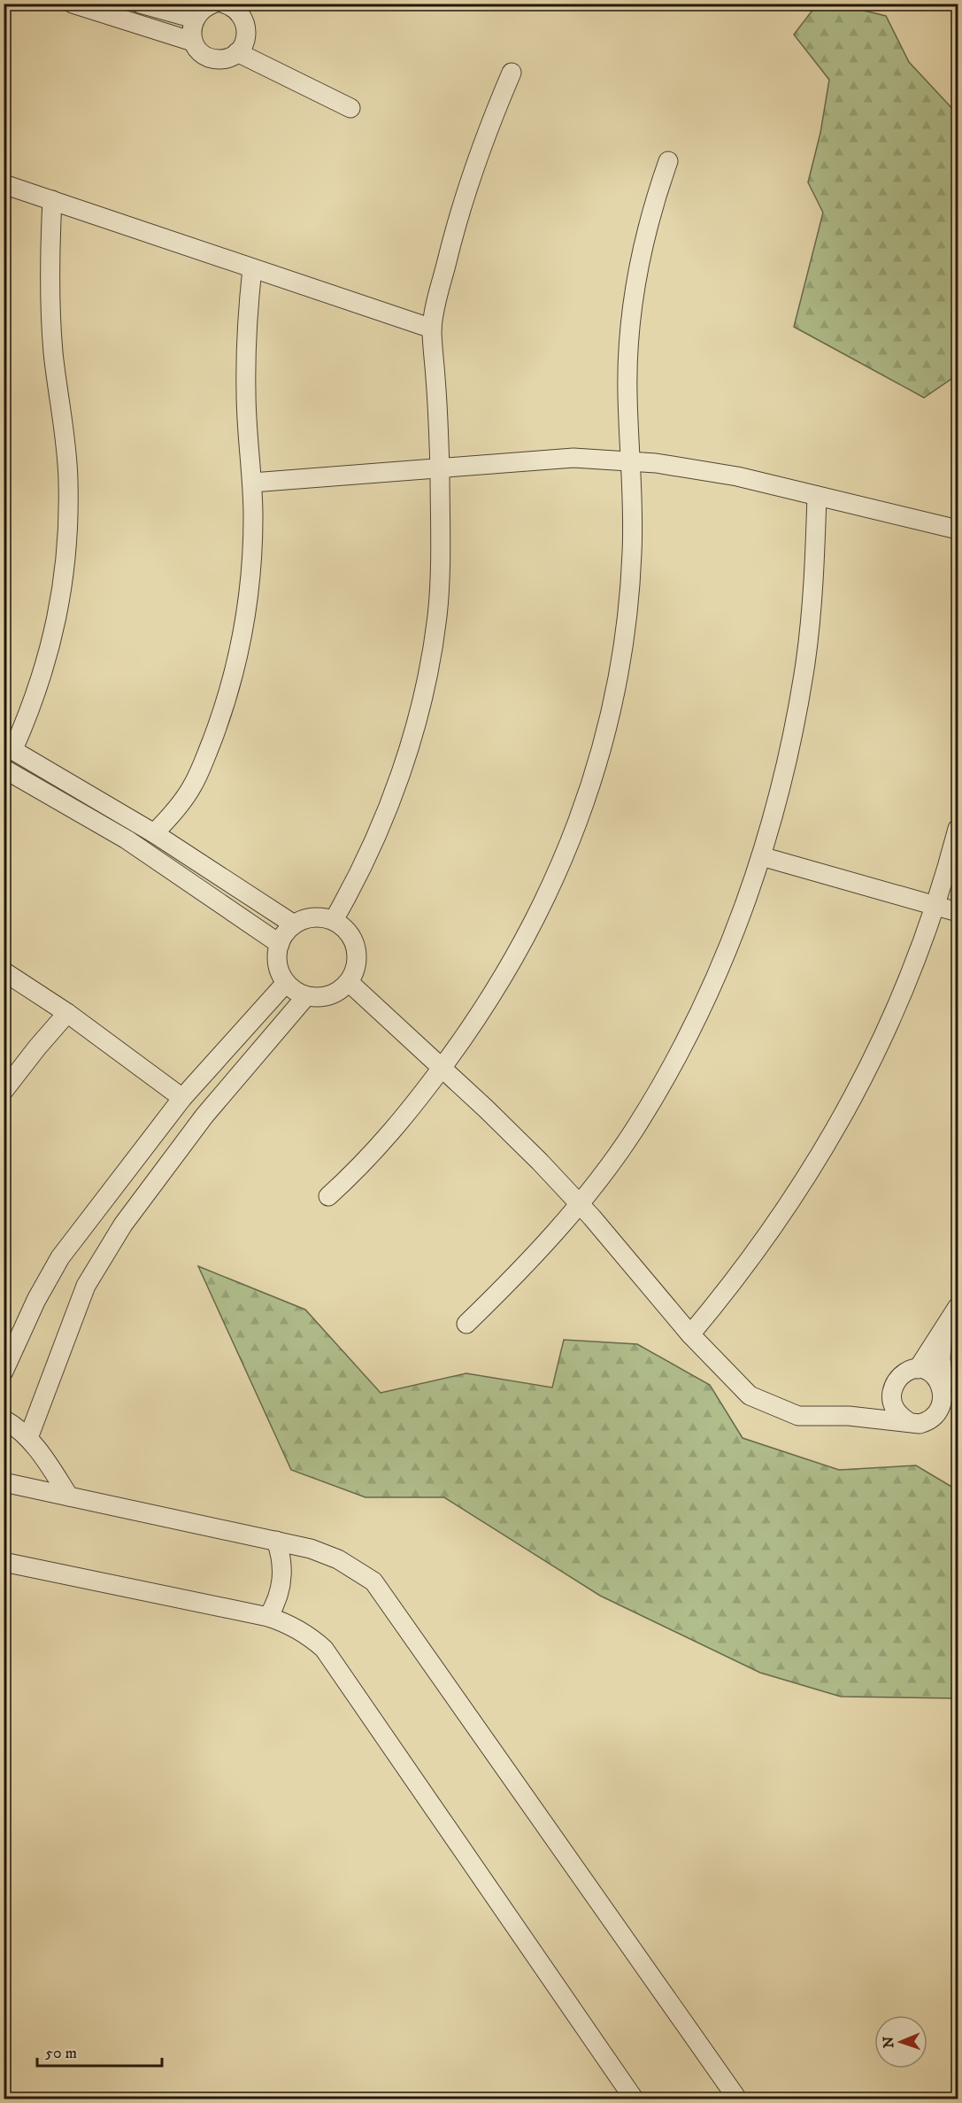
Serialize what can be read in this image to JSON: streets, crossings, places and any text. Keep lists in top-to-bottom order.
{
  "scale_bar": "50 m",
  "north": "left"
}
